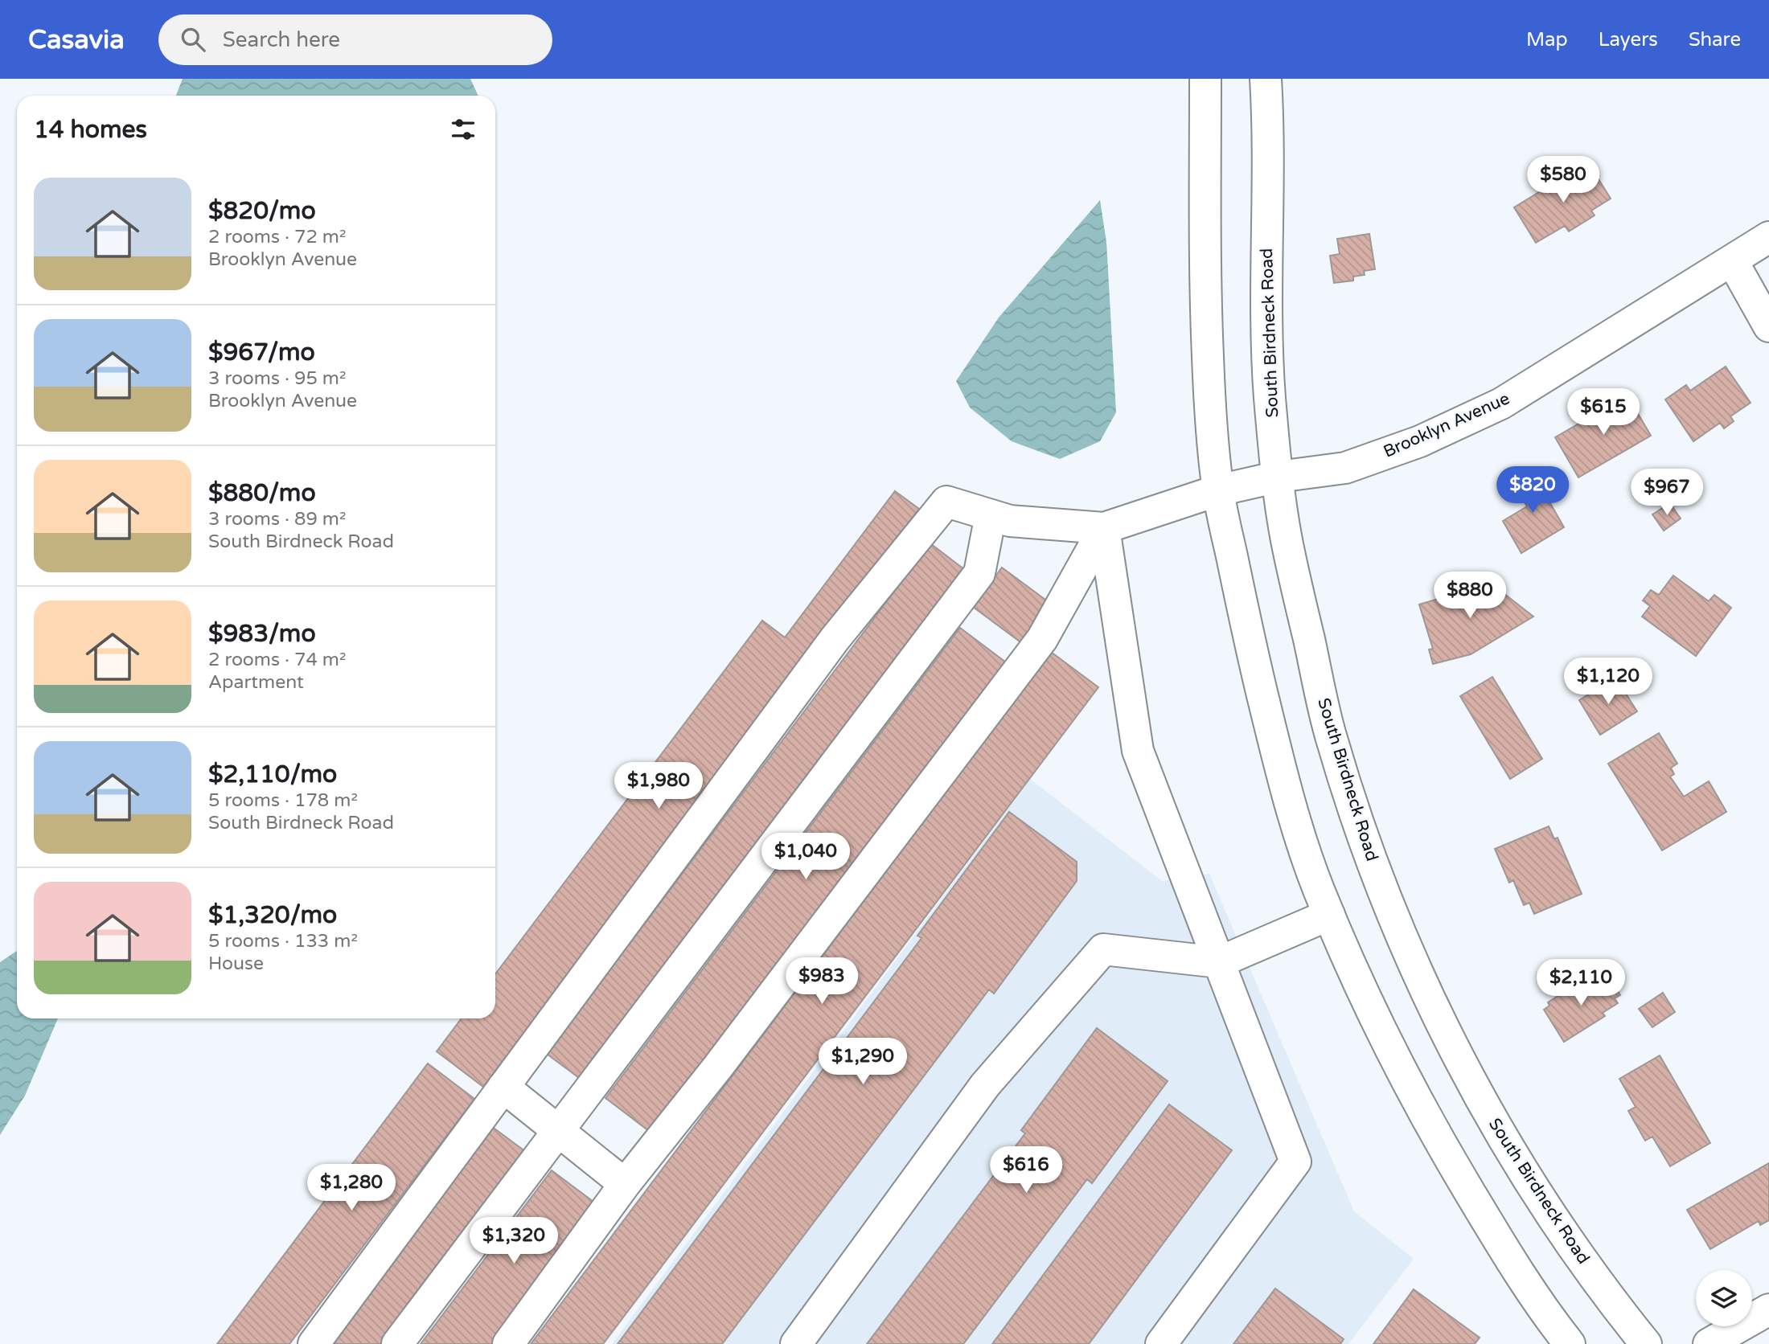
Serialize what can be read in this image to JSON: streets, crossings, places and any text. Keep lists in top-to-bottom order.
{
  "streets": {
    "main road": ["South Birdneck Road", "Brooklyn Avenue"]
  },
  "crossings": [
    ["South Birdneck Road", "Brooklyn Avenue"]
  ],
  "page": {
    "header": "Casavia",
    "search": "Search here",
    "nav": ["Map", "Layers", "Share"],
    "heading": "14 homes",
    "price": [
      "$580",
      "$615",
      "$820",
      "$967",
      "$880",
      "$1,120",
      "$1,980",
      "$1,040",
      "$983",
      "$2,110",
      "$1,290",
      "$616",
      "$1,280",
      "$1,320"
    ],
    "list": [
      {
        "name": "$820/mo",
        "note": "2 rooms · 72 m² · Brooklyn Avenue"
      },
      {
        "name": "$967/mo",
        "note": "3 rooms · 95 m² · Brooklyn Avenue"
      },
      {
        "name": "$880/mo",
        "note": "3 rooms · 89 m² · South Birdneck Road"
      },
      {
        "name": "$983/mo",
        "note": "2 rooms · 74 m² · Apartment"
      },
      {
        "name": "$2,110/mo",
        "note": "5 rooms · 178 m² · South Birdneck Road"
      },
      {
        "name": "$1,320/mo",
        "note": "5 rooms · 133 m² · House"
      }
    ]
  }
}
